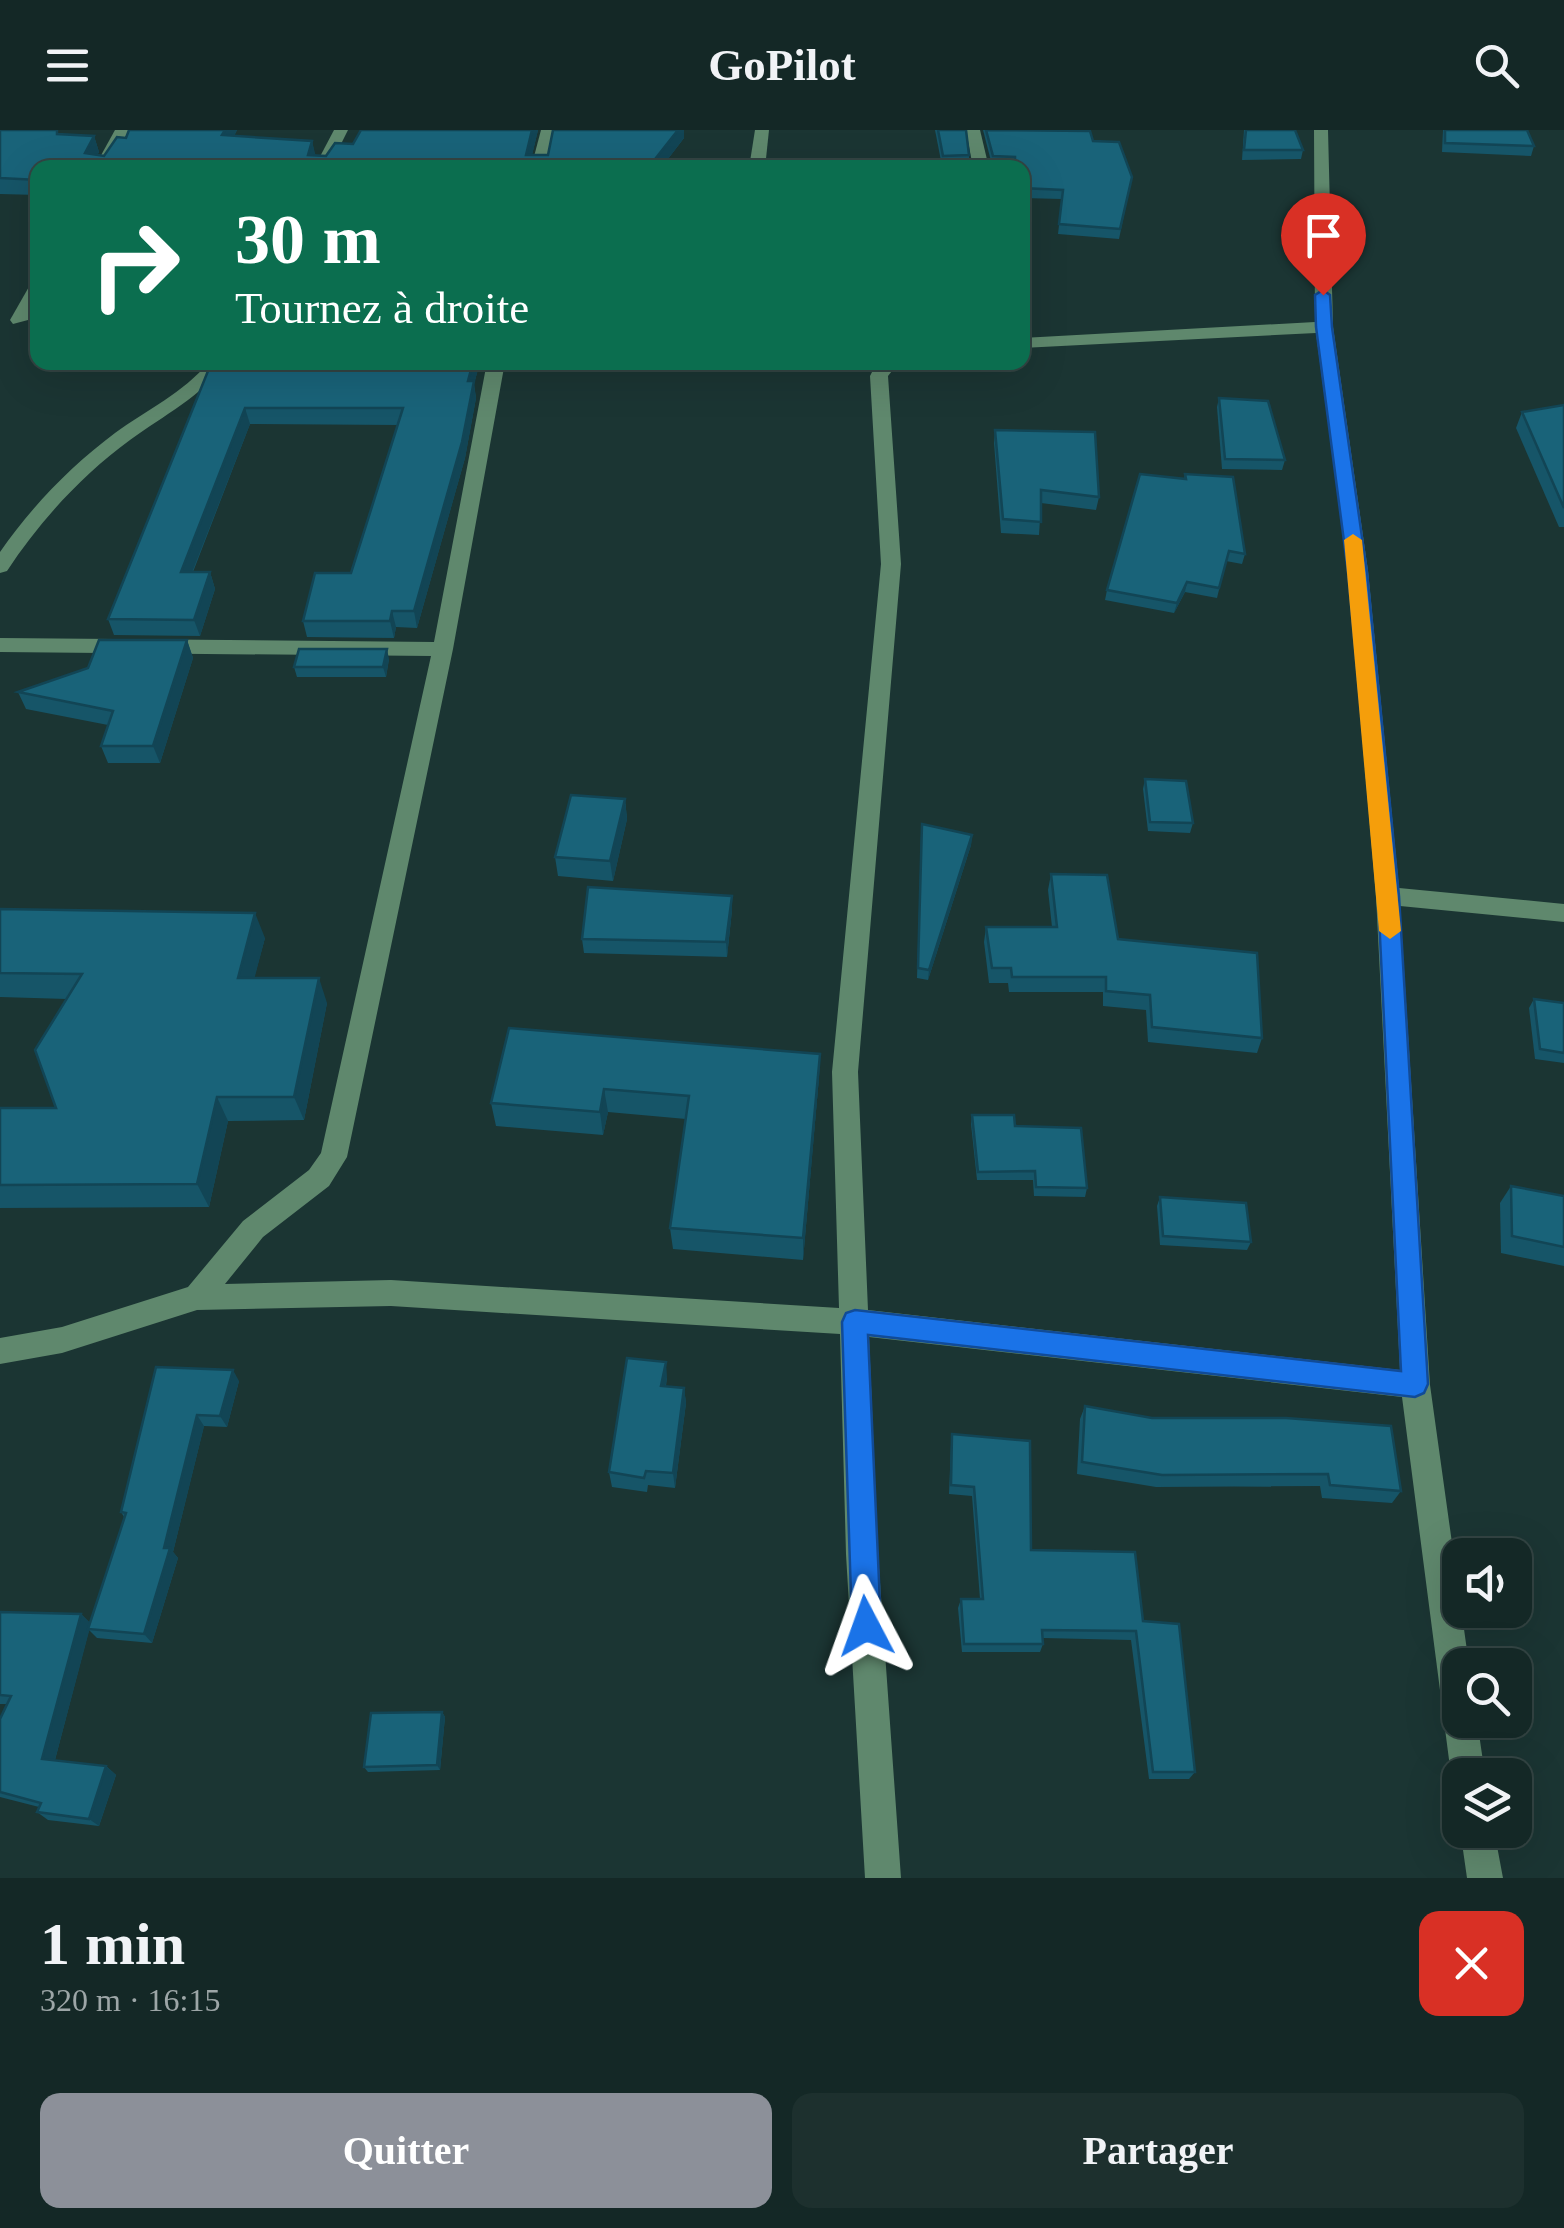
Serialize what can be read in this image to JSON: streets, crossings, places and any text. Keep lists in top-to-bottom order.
{
  "page": {
    "header": "GoPilot",
    "turn": ["30 m", "Tournez à droite"],
    "heading": ["1 min", "320 m · 16:15"],
    "buttons": ["Quitter", "Partager"]
  }
}
